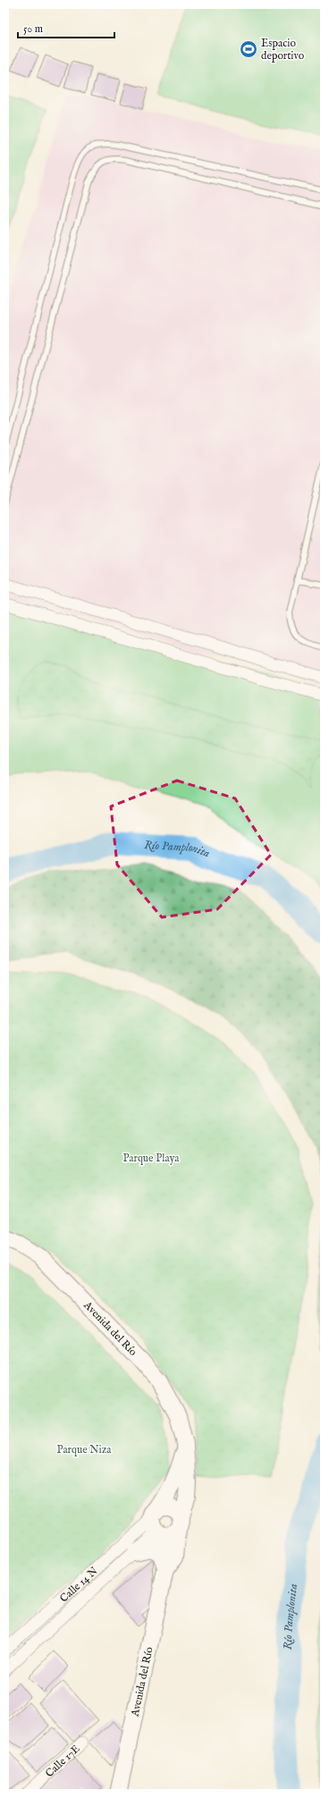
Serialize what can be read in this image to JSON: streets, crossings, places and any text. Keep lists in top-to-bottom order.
{
  "streets": {
    "main road": ["Avenida del Río"],
    "street": ["Calle 14 N", "Calle 17E"]
  },
  "crossings": [
    ["Avenida del Río", "Calle 14 N"]
  ],
  "water": ["Río Pamplonita"],
  "parks": ["Parque Playa", "Parque Niza"],
  "places": {
    "sports": ["Espacio deportivo"]
  },
  "scale_bar": "50 m"
}
